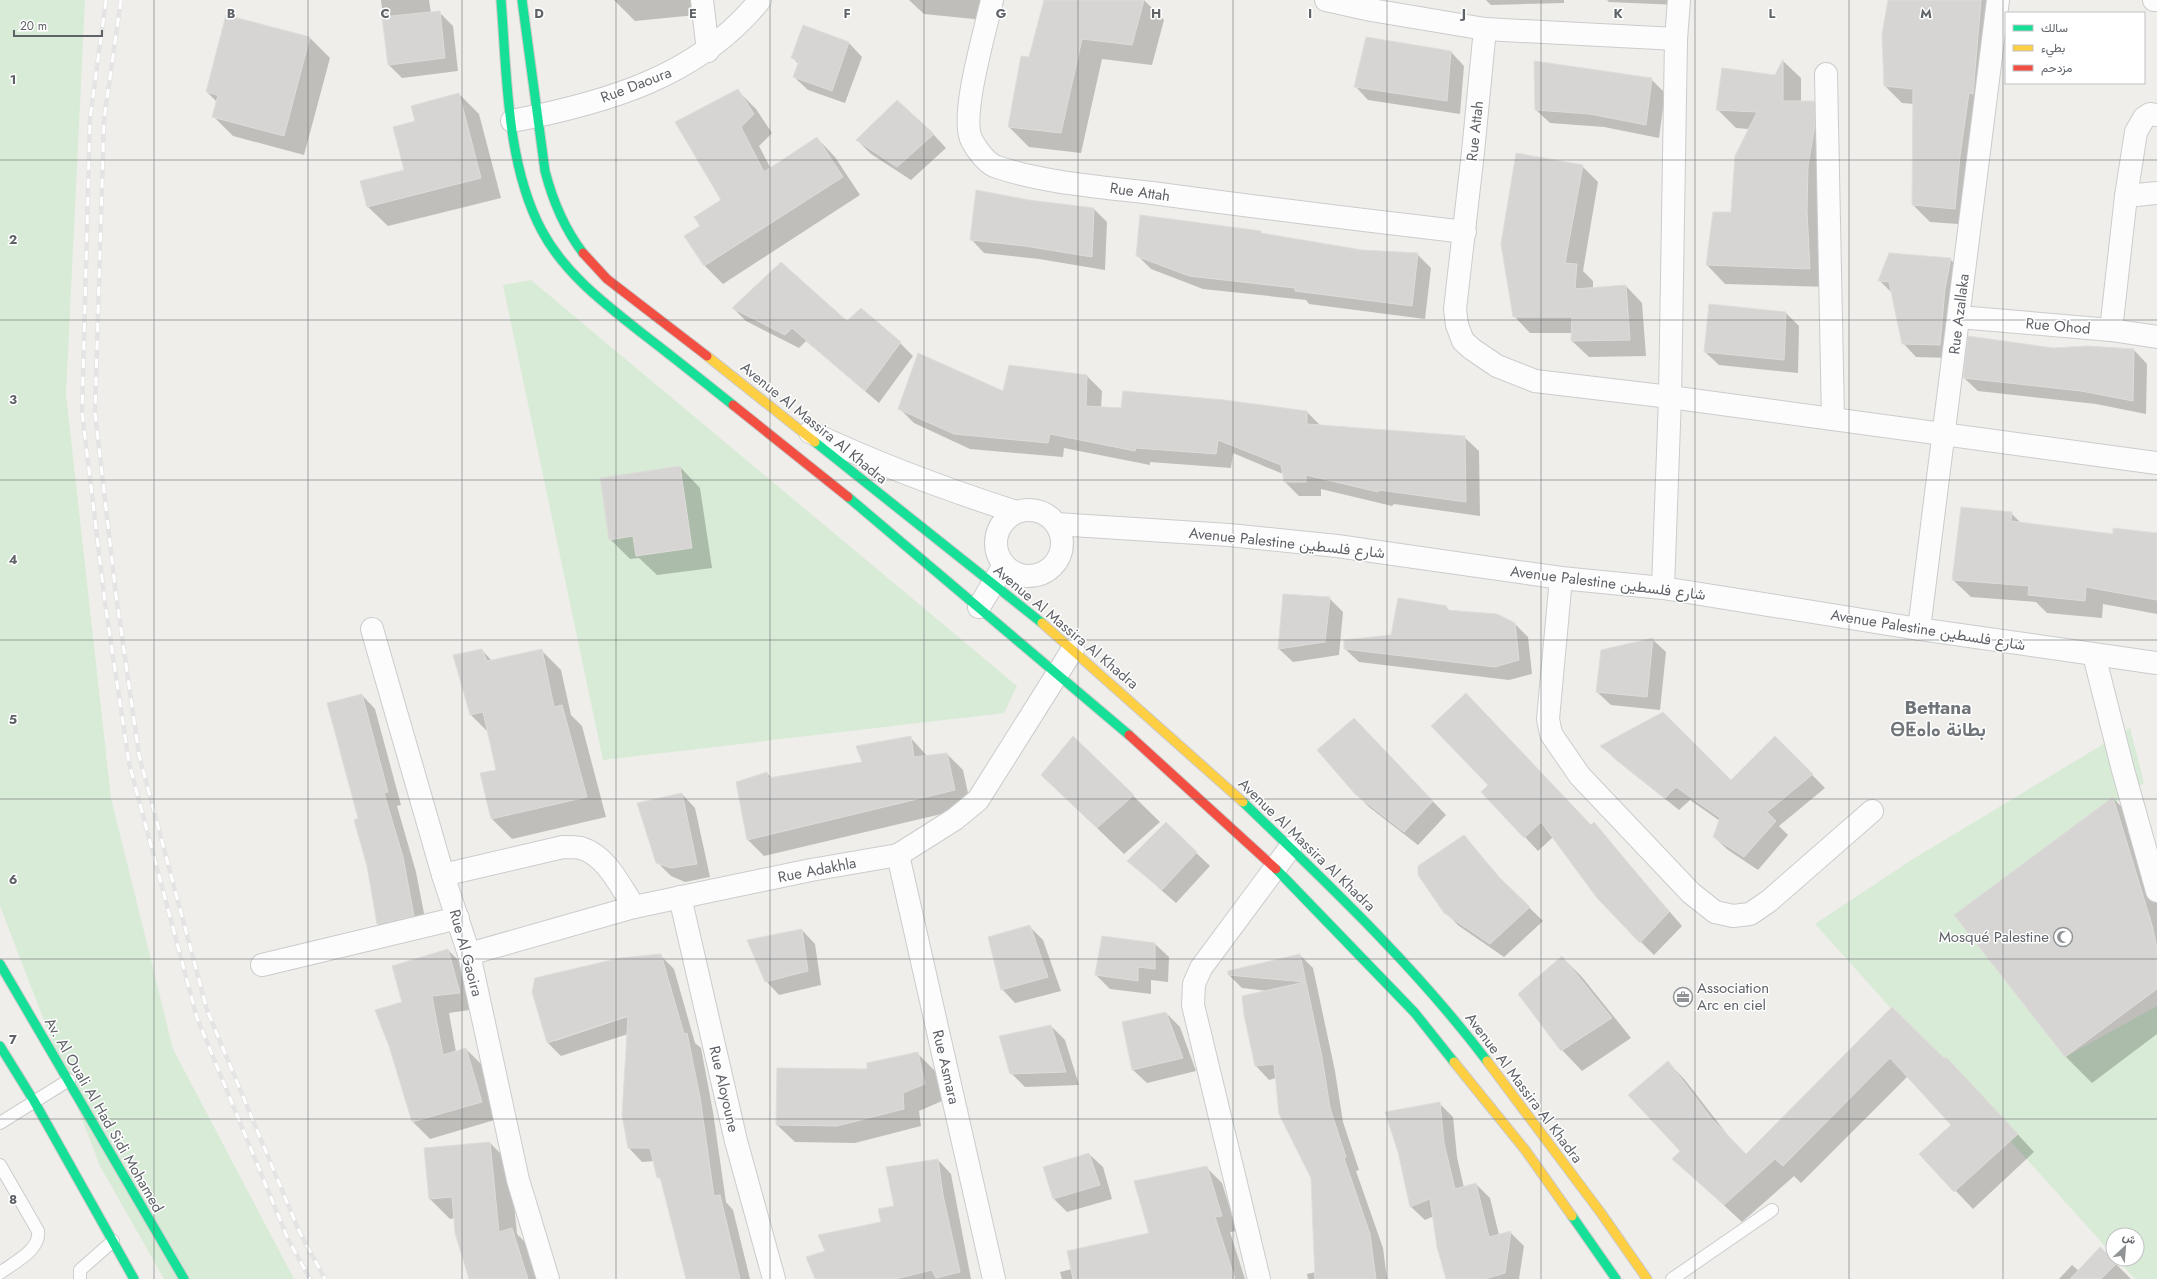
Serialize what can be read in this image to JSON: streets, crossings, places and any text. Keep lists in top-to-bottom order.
{
  "streets": {
    "main road": ["Avenue Al Massira Al Khadra", "Av. Al Ouali Al Had Sidi Mohamed"],
    "street": [
      "Rue Daoura",
      "Rue Attah",
      "Rue Azallaka",
      "Rue Ohod",
      "Avenue Palestine شارع فلسطين",
      "Rue Adakhla",
      "Rue Al Gaoira",
      "Rue Asmara",
      "Rue Aloyoune"
    ]
  },
  "crossings": [
    ["Rue Daoura", "Avenue Al Massira Al Khadra"],
    ["Rue Attah", "Rue Azallaka"],
    ["Rue Azallaka", "Rue Ohod"],
    ["Rue Azallaka", "Avenue Palestine شارع فلسطين"],
    ["Avenue Al Massira Al Khadra", "Avenue Palestine شارع فلسطين"],
    ["Avenue Al Massira Al Khadra", "Rue Adakhla"],
    ["Rue Adakhla", "Rue Al Gaoira"],
    ["Rue Adakhla", "Rue Asmara"],
    ["Rue Adakhla", "Rue Aloyoune"]
  ],
  "districts": ["Bettana ⴱⵟⴰⵏⴰ بطانة"],
  "places": {
    "mosque": ["Mosqué Palestine"],
    "office": ["Association Arc en ciel"]
  },
  "legend": ["سالك", "بطيء", "مزدحم"],
  "scale_bar": "20 m",
  "north": "top right",
  "grid": {
    "columns": [
      "B",
      "C",
      "D",
      "E",
      "F",
      "G",
      "H",
      "I",
      "J",
      "K",
      "L",
      "M"
    ],
    "rows": [
      "1",
      "2",
      "3",
      "4",
      "5",
      "6",
      "7",
      "8"
    ]
  }
}
